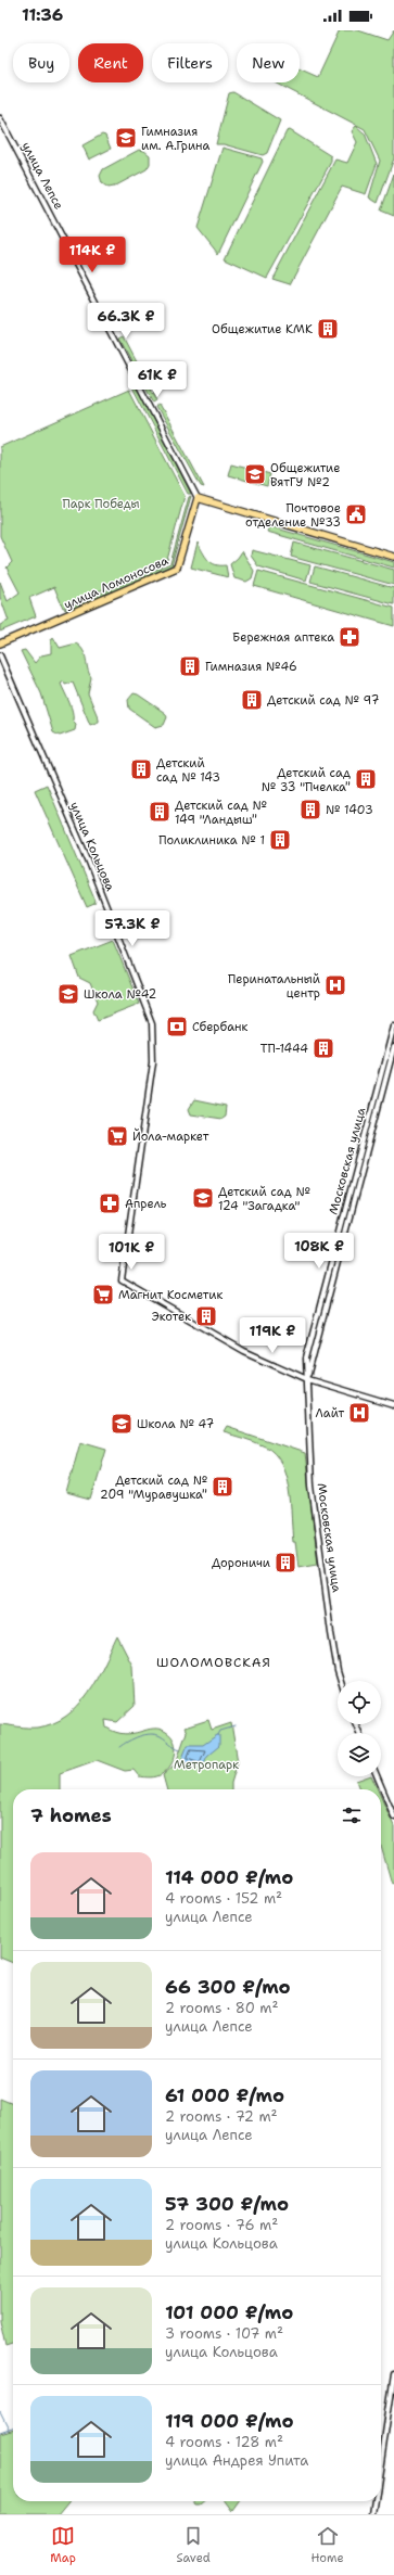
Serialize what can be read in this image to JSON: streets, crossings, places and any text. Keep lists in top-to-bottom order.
{
  "streets": {
    "highway": ["улица Ломоносова"],
    "main road": ["улица Лепсе", "улица Кольцова", "Московская улица"]
  },
  "crossings": [
    ["улица Лепсе", "улица Ломоносова"],
    ["улица Кольцова", "Московская улица"]
  ],
  "districts": ["ШОЛОМОВСКАЯ"],
  "parks": ["Парк Победы", "Метропарк"],
  "places": {
    "school or university": [
      "Гимназия им. А.Грина",
      "Общежитие ВятГУ №2",
      "Школа №42",
      "Детский сад № 124 \"Загадка\"",
      "Школа № 47"
    ],
    "building": [
      "Общежитие КМК",
      "Гимназия №46",
      "Детский сад № 97",
      "Детский сад № 143",
      "Детский сад № 33 \"Пчелка\"",
      "№ 1403",
      "Детский сад № 149 \"Ландыш\"",
      "Поликлиника № 1",
      "ТП-1444",
      "Экотек",
      "Детский сад № 209 \"Муравушка\"",
      "Дороничи"
    ],
    "public building": ["Почтовое отделение №33"],
    "pharmacy": ["Бережная аптека", "Апрель"],
    "hospital": ["Перинатальный центр", "Лайт"],
    "bank": ["Сбербанк"],
    "supermarket": ["Йола-маркет", "Магнит Косметик"]
  },
  "page": {
    "status": "11:36",
    "chip": [
      "Buy",
      "Rent",
      "Filters",
      "New"
    ],
    "price": [
      "114K ₽",
      "66.3K ₽",
      "61K ₽",
      "57.3K ₽",
      "108K ₽",
      "101K ₽",
      "119K ₽"
    ],
    "heading": "7 homes",
    "list": [
      {
        "name": "114 000 ₽/mo",
        "note": "4 rooms · 152 m² · улица Лепсе"
      },
      {
        "name": "66 300 ₽/mo",
        "note": "2 rooms · 80 m² · улица Лепсе"
      },
      {
        "name": "61 000 ₽/mo",
        "note": "2 rooms · 72 m² · улица Лепсе"
      },
      {
        "name": "57 300 ₽/mo",
        "note": "2 rooms · 76 m² · улица Кольцова"
      },
      {
        "name": "101 000 ₽/mo",
        "note": "3 rooms · 107 m² · улица Кольцова"
      },
      {
        "name": "119 000 ₽/mo",
        "note": "4 rooms · 128 m² · улица Андрея Упита"
      }
    ],
    "tabs": ["Map", "Saved", "Home"]
  }
}
